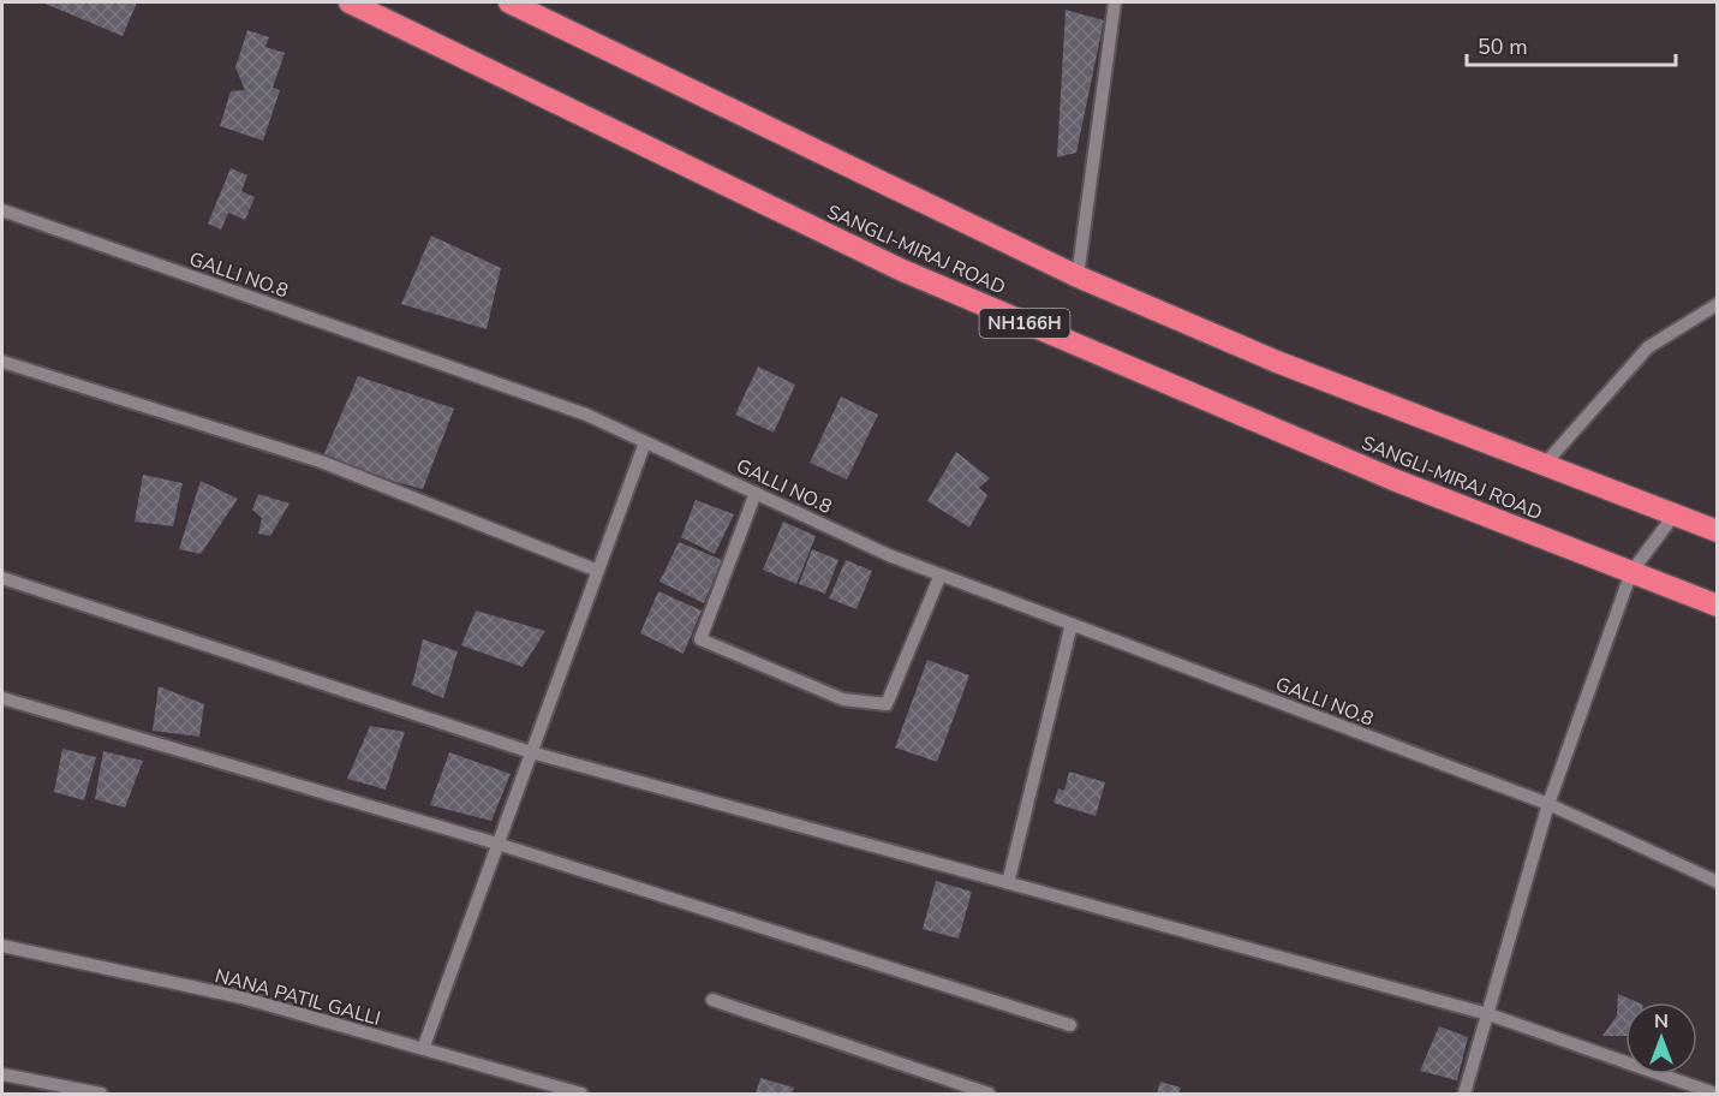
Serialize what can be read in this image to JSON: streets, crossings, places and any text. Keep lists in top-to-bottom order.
{
  "streets": {
    "highway": ["SANGLI-MIRAJ ROAD", "NH166H"],
    "street": ["GALLI NO.8", "NANA PATIL GALLI"]
  },
  "scale_bar": "50 m",
  "north": "top"
}
